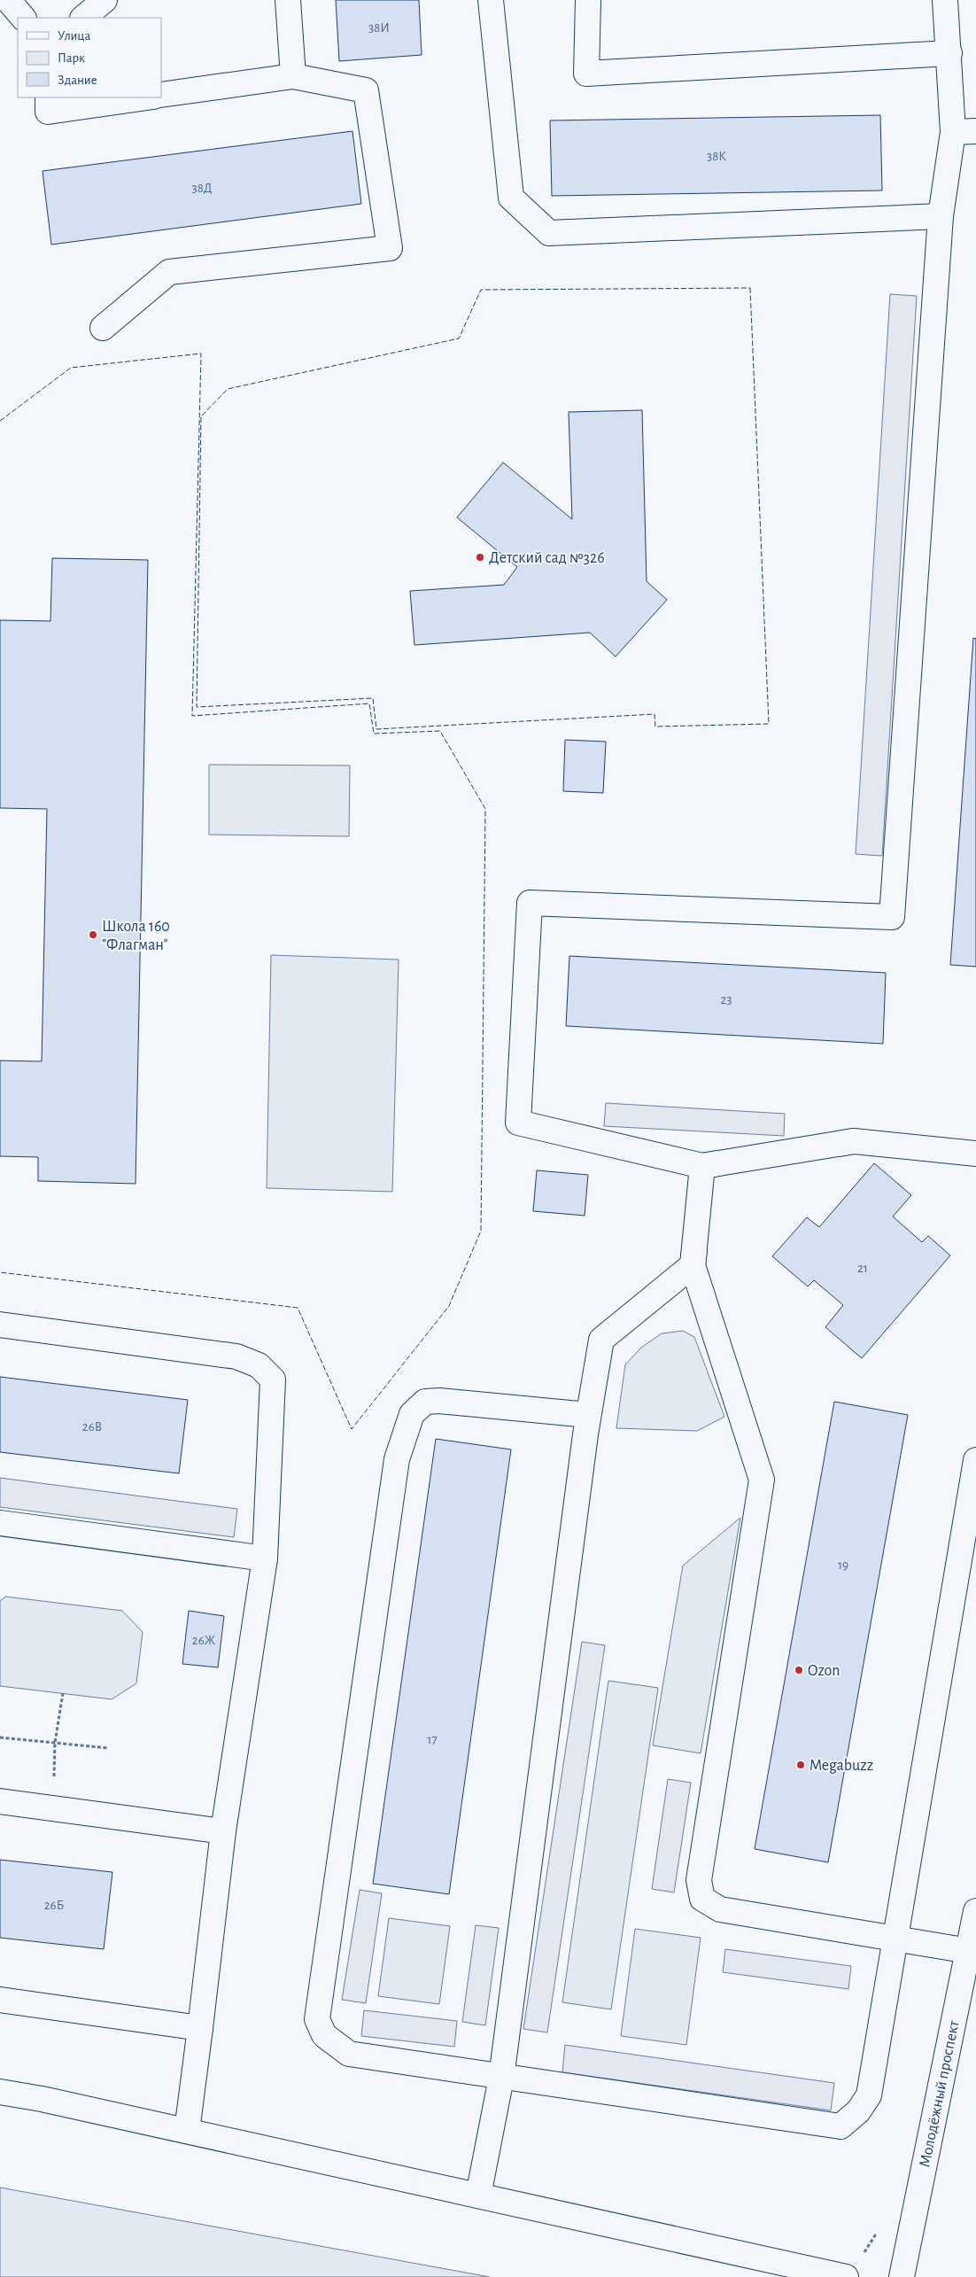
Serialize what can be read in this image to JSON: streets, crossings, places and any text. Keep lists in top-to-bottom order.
{
  "streets": {
    "street": ["Молодёжный проспект"]
  },
  "places": [
    "Детский сад №326",
    "Школа 160 \"Флагман\"",
    "Ozon",
    "Megabuzz"
  ],
  "house_numbers": [
    "38И",
    "38К",
    "38Д",
    "23",
    "21",
    "26В",
    "19",
    "26Ж",
    "17",
    "26Б"
  ],
  "legend": ["Улица", "Парк", "Здание"]
}
